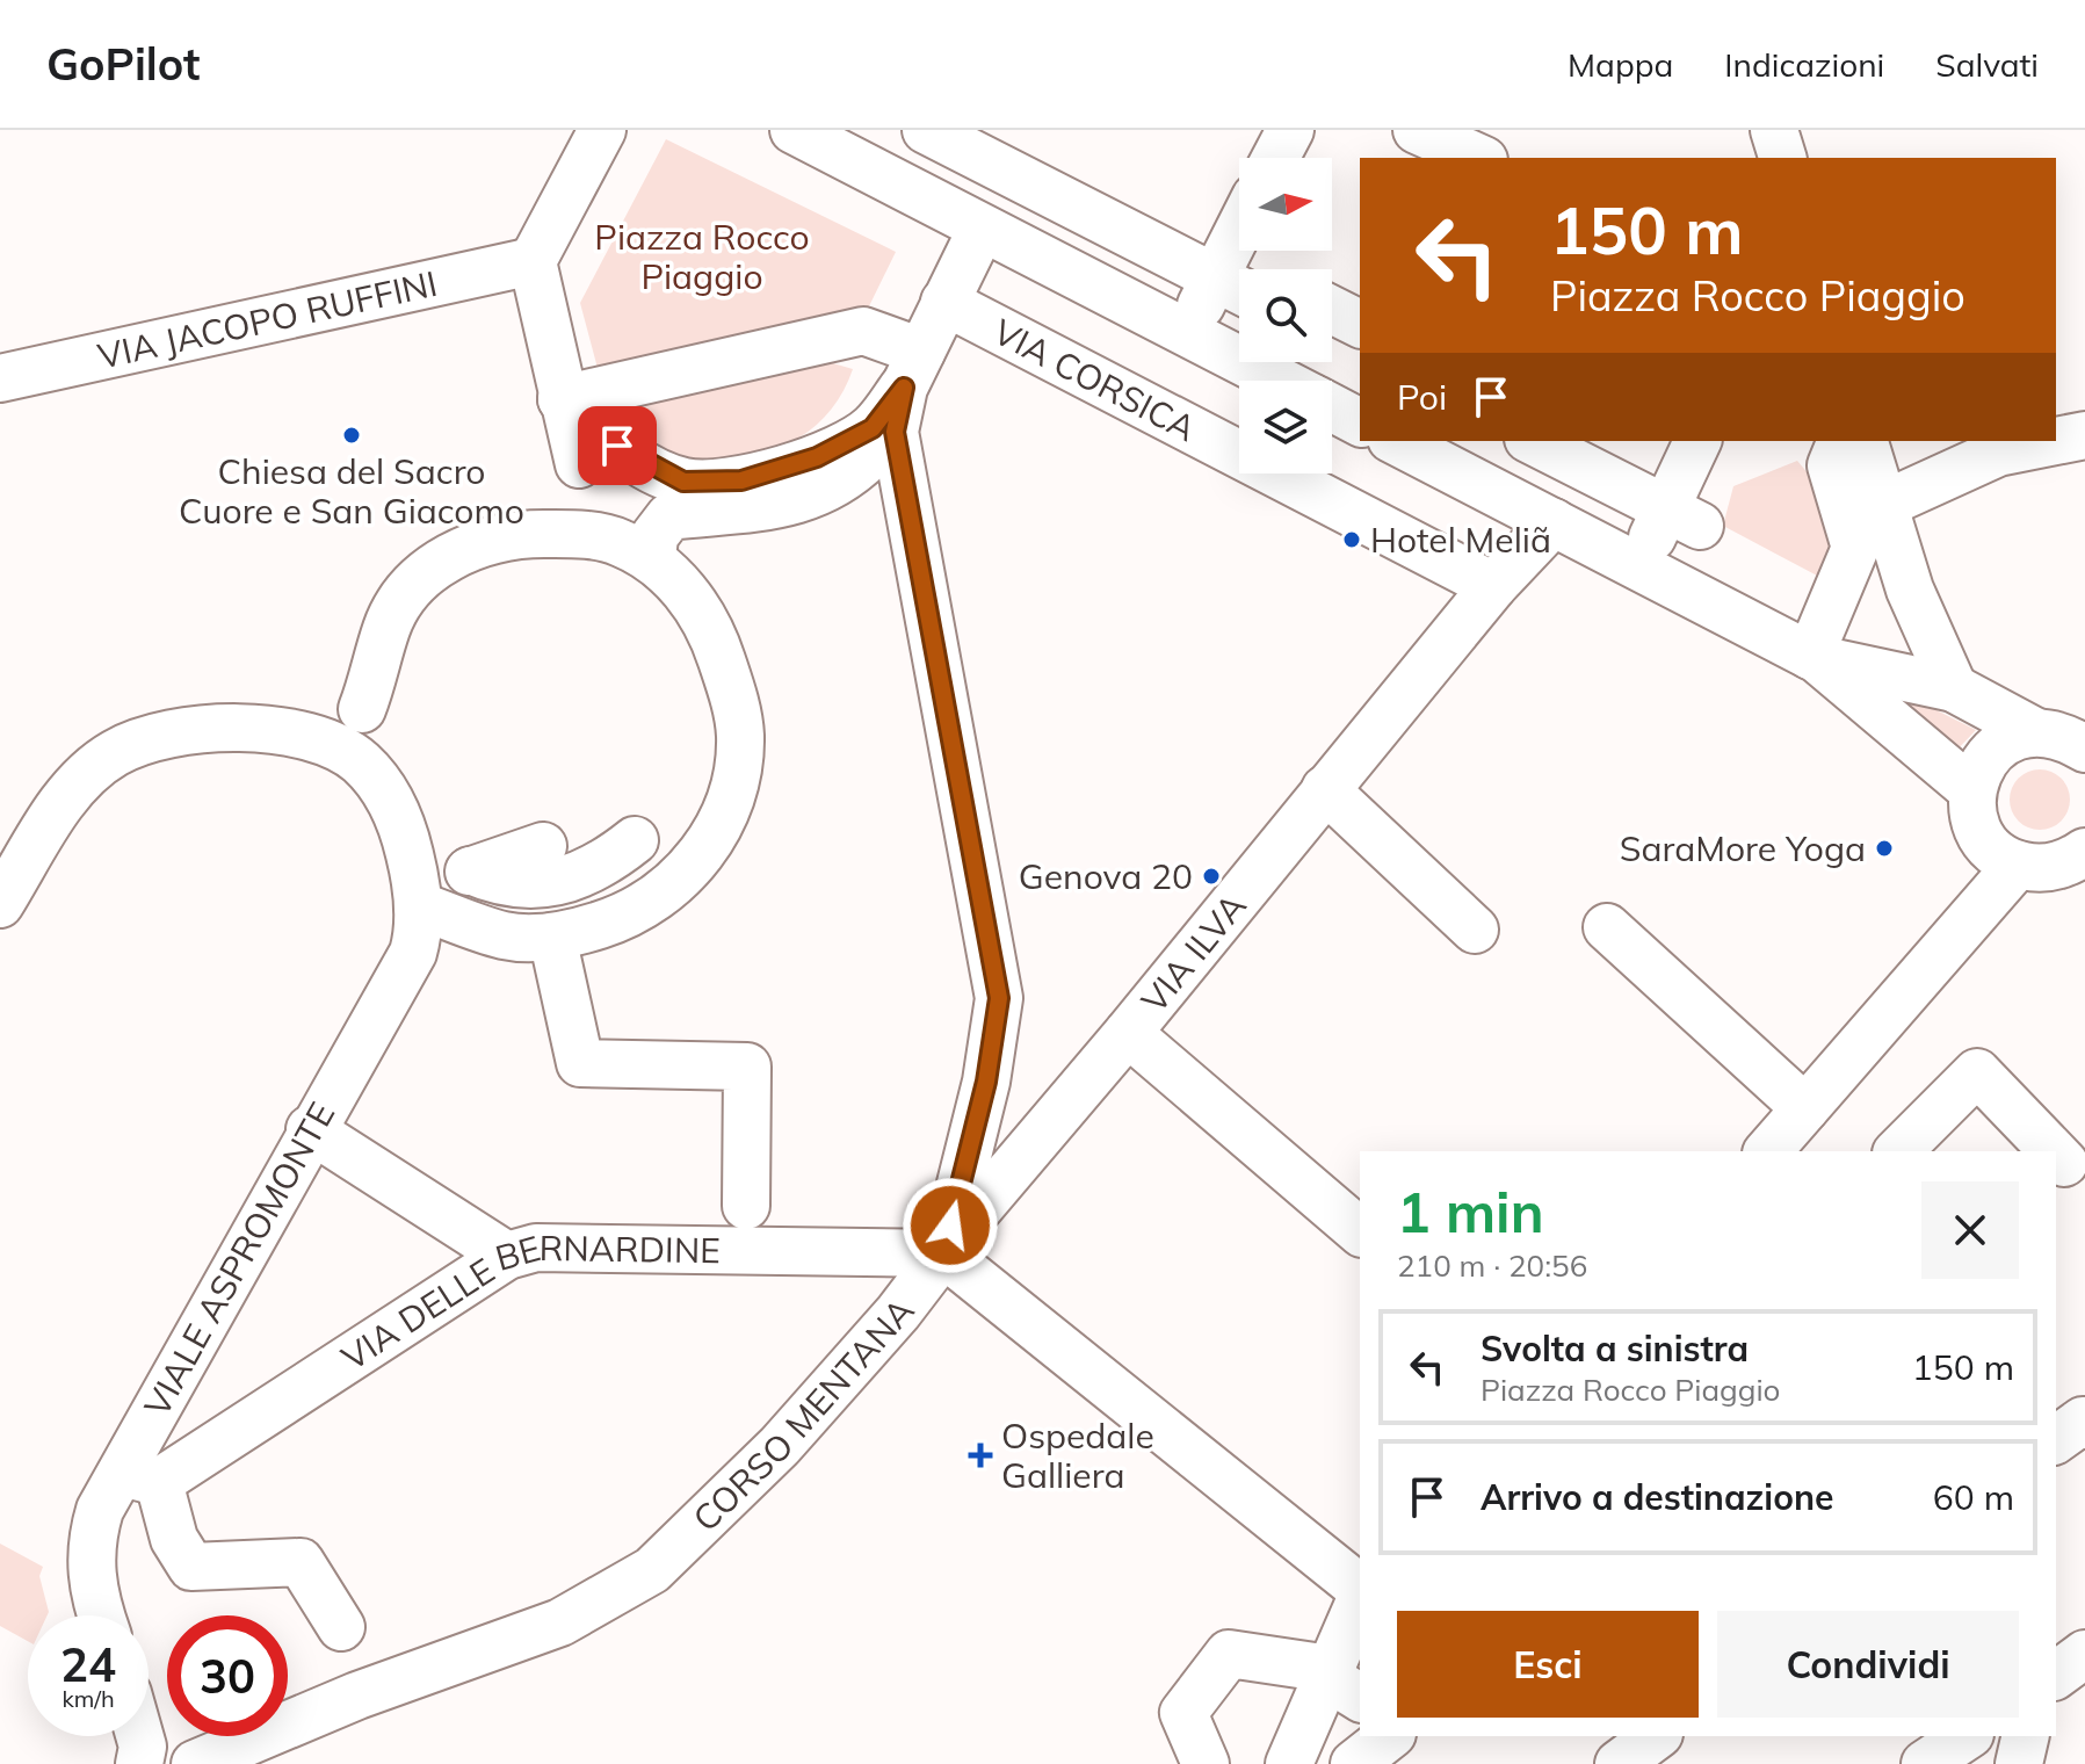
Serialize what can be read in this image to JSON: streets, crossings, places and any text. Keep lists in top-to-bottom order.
{
  "streets": {
    "street": [
      "VIA JACOPO RUFFINI",
      "VIA CORSICA",
      "VIA ILVA",
      "VIALE ASPROMONTE",
      "VIA DELLE BERNARDINE",
      "CORSO MENTANA"
    ]
  },
  "crossings": [
    ["VIA CORSICA", "VIA ILVA"],
    ["VIA ILVA", "VIA DELLE BERNARDINE"],
    ["VIA ILVA", "CORSO MENTANA"],
    ["VIALE ASPROMONTE", "VIA DELLE BERNARDINE"],
    ["VIA DELLE BERNARDINE", "CORSO MENTANA"]
  ],
  "parks": ["Piazza Rocco Piaggio"],
  "places": {
    "other": [
      "Chiesa del Sacro Cuore e San Giacomo",
      "Hotel Meliã",
      "SaraMore Yoga",
      "Genova 20"
    ],
    "health": ["Ospedale Galliera"]
  },
  "north": "right",
  "page": {
    "header": "GoPilot",
    "nav": ["Mappa", "Indicazioni", "Salvati"],
    "turn": ["150 m", "Piazza Rocco Piaggio"],
    "then": "Poi",
    "heading": ["1 min", "210 m · 20:56"],
    "list": [
      {
        "name": "Svolta a sinistra",
        "note": "Piazza Rocco Piaggio",
        "value": "150 m"
      },
      {
        "name": "Arrivo a destinazione",
        "value": "60 m"
      }
    ],
    "buttons": ["Esci", "Condividi"],
    "speed": "24 km/h",
    "limit": "30"
  }
}
